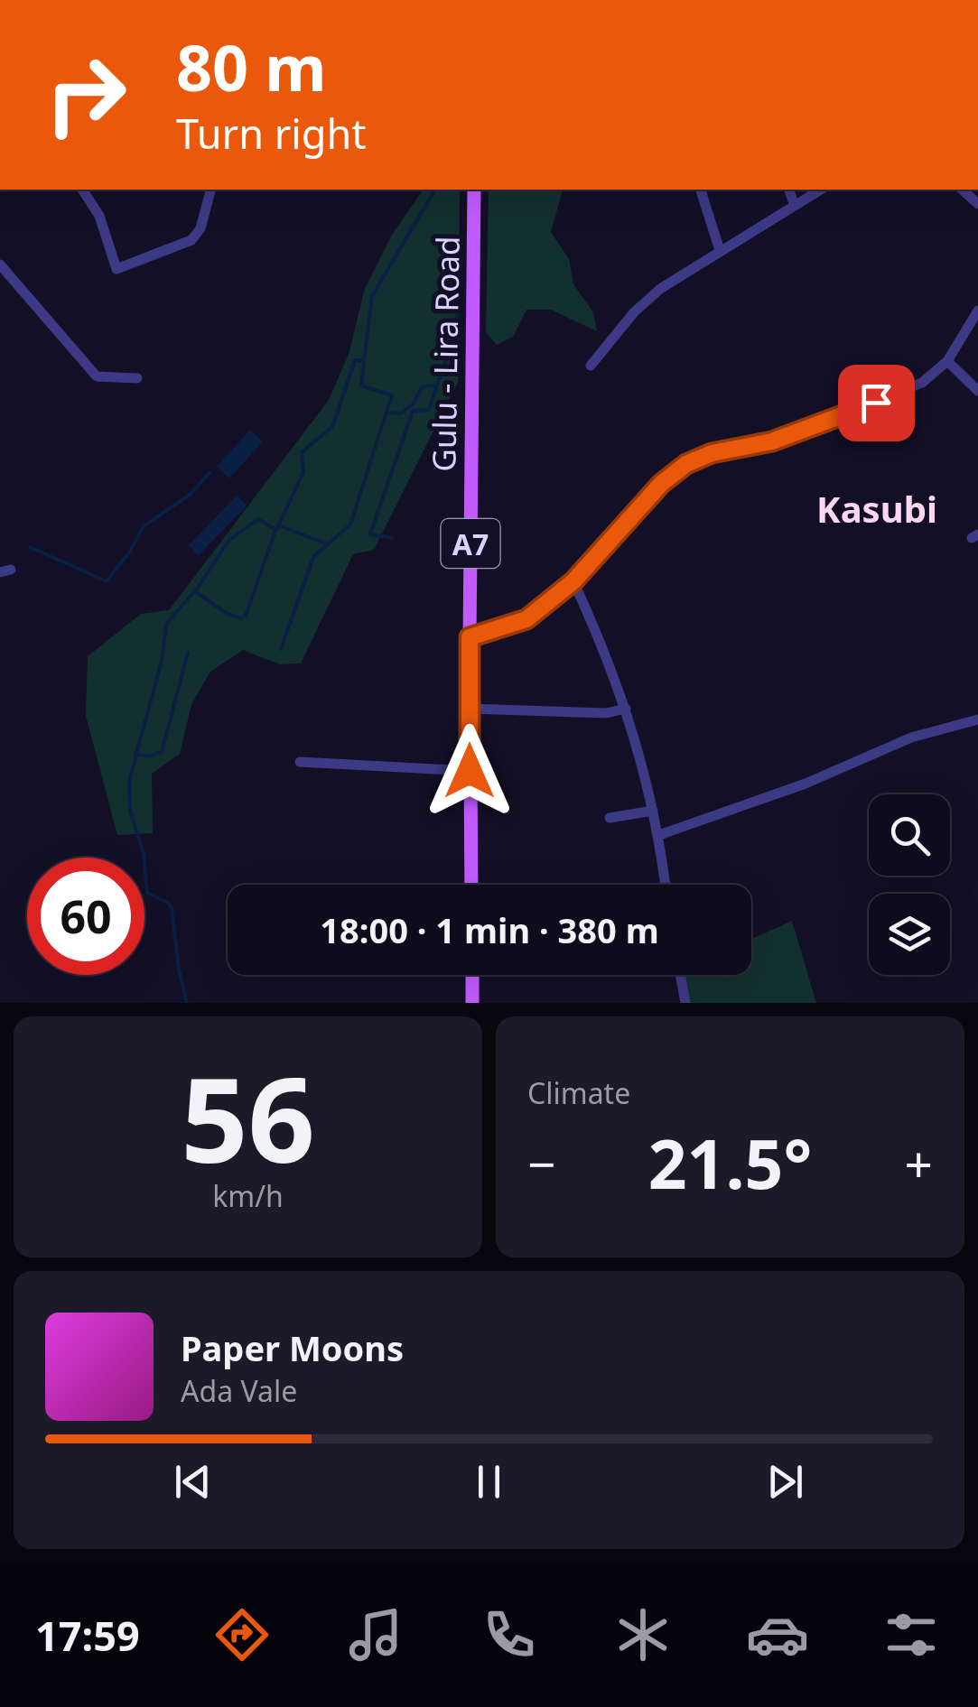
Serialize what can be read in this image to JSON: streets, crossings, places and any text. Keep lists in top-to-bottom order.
{
  "streets": {
    "main road": ["Gulu - Lira Road", "A7"]
  },
  "districts": ["Kasubi"],
  "page": {
    "turn": ["80 m", "Turn right"],
    "limit": "60",
    "trip": "18:00 · 1 min · 380 m",
    "tile": [
      ["56", "km/h"],
      "Climate"
    ],
    "heat": ["−", "21.5°", "+"],
    "song": ["Paper Moons", "Ada Vale"],
    "tabs": "17:59"
  }
}
